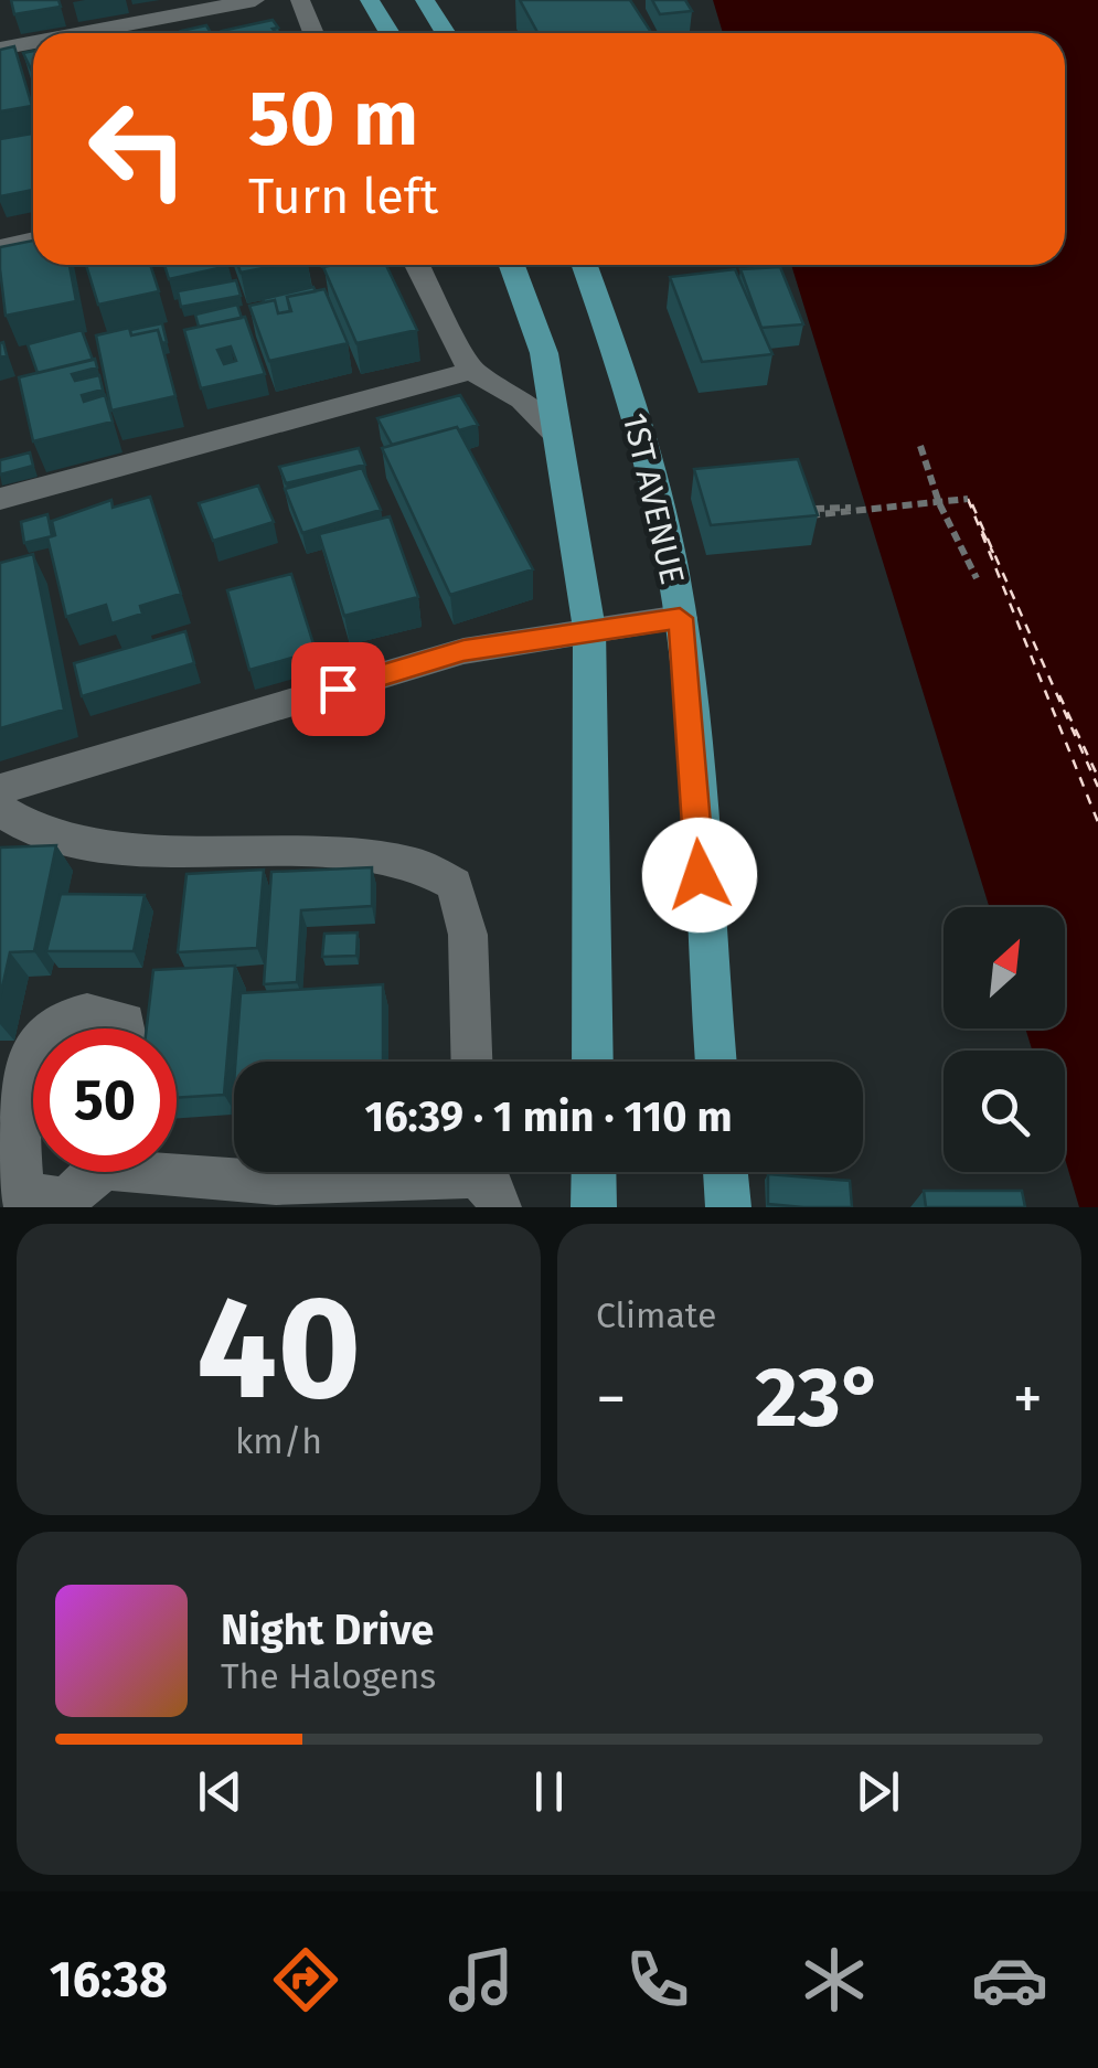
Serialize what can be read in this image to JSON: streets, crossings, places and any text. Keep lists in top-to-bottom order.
{
  "streets": {
    "main road": ["1ST AVENUE"]
  },
  "north": "top right",
  "page": {
    "turn": ["50 m", "Turn left"],
    "limit": "50",
    "trip": "16:39 · 1 min · 110 m",
    "tile": [
      ["40", "km/h"],
      "Climate"
    ],
    "heat": ["−", "23°", "+"],
    "song": ["Night Drive", "The Halogens"],
    "tabs": "16:38"
  }
}
